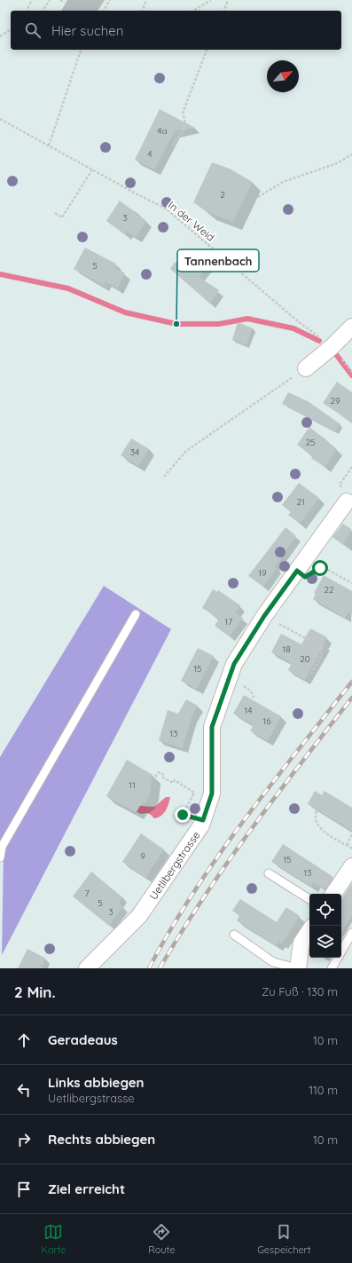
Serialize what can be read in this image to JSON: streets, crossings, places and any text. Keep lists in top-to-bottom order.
{
  "streets": {
    "street": ["Uetlibergstrasse"],
    "path": ["In der Weid"]
  },
  "places": ["Tannenbach"],
  "house_numbers": [
    "4a",
    "4",
    "2",
    "3",
    "5",
    "29",
    "25",
    "34",
    "21",
    "19",
    "22",
    "17",
    "18",
    "20",
    "15",
    "14",
    "16",
    "13",
    "11",
    "9",
    "15",
    "13",
    "7",
    "5",
    "3"
  ],
  "north": "top right",
  "page": {
    "search": "Hier suchen",
    "heading": ["2 Min.", "Zu Fuß · 130 m"],
    "list": [
      ["Geradeaus", "10 m"],
      ["Links abbiegen", "Uetlibergstrasse", "110 m"],
      ["Rechts abbiegen", "10 m"],
      "Ziel erreicht"
    ],
    "nav": ["Karte", "Route", "Gespeichert"]
  }
}
